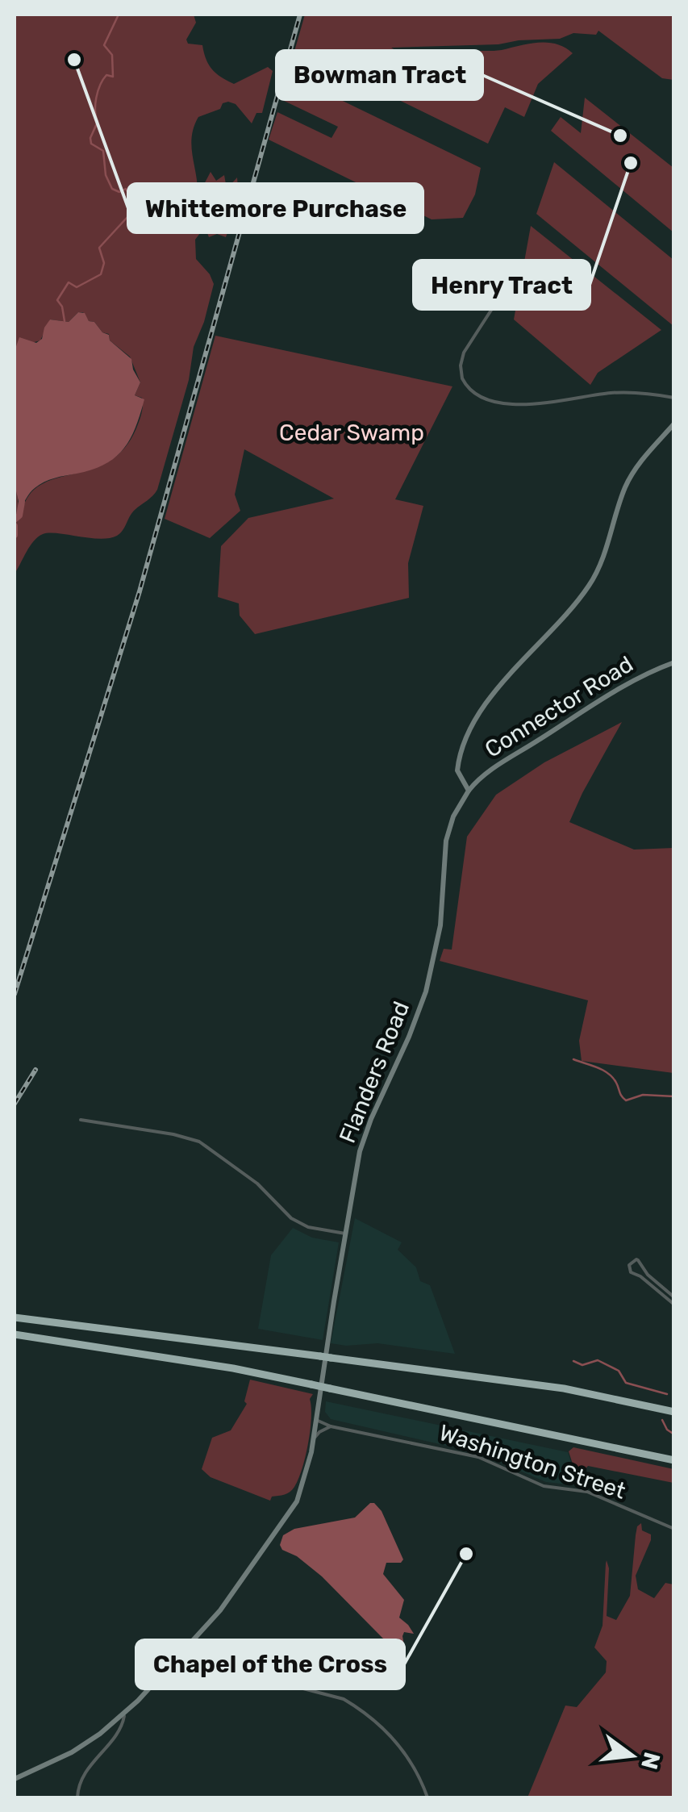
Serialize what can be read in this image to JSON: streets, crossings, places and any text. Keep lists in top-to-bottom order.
{
  "streets": {
    "main road": ["Connector Road", "Flanders Road"],
    "street": ["Washington Street"]
  },
  "crossings": [
    ["Connector Road", "Flanders Road"],
    ["Flanders Road", "Washington Street"]
  ],
  "parks": ["Cedar Swamp"],
  "places": [
    "Whittemore Purchase",
    "Bowman Tract",
    "Henry Tract",
    "Chapel of the Cross"
  ],
  "north": "right"
}
